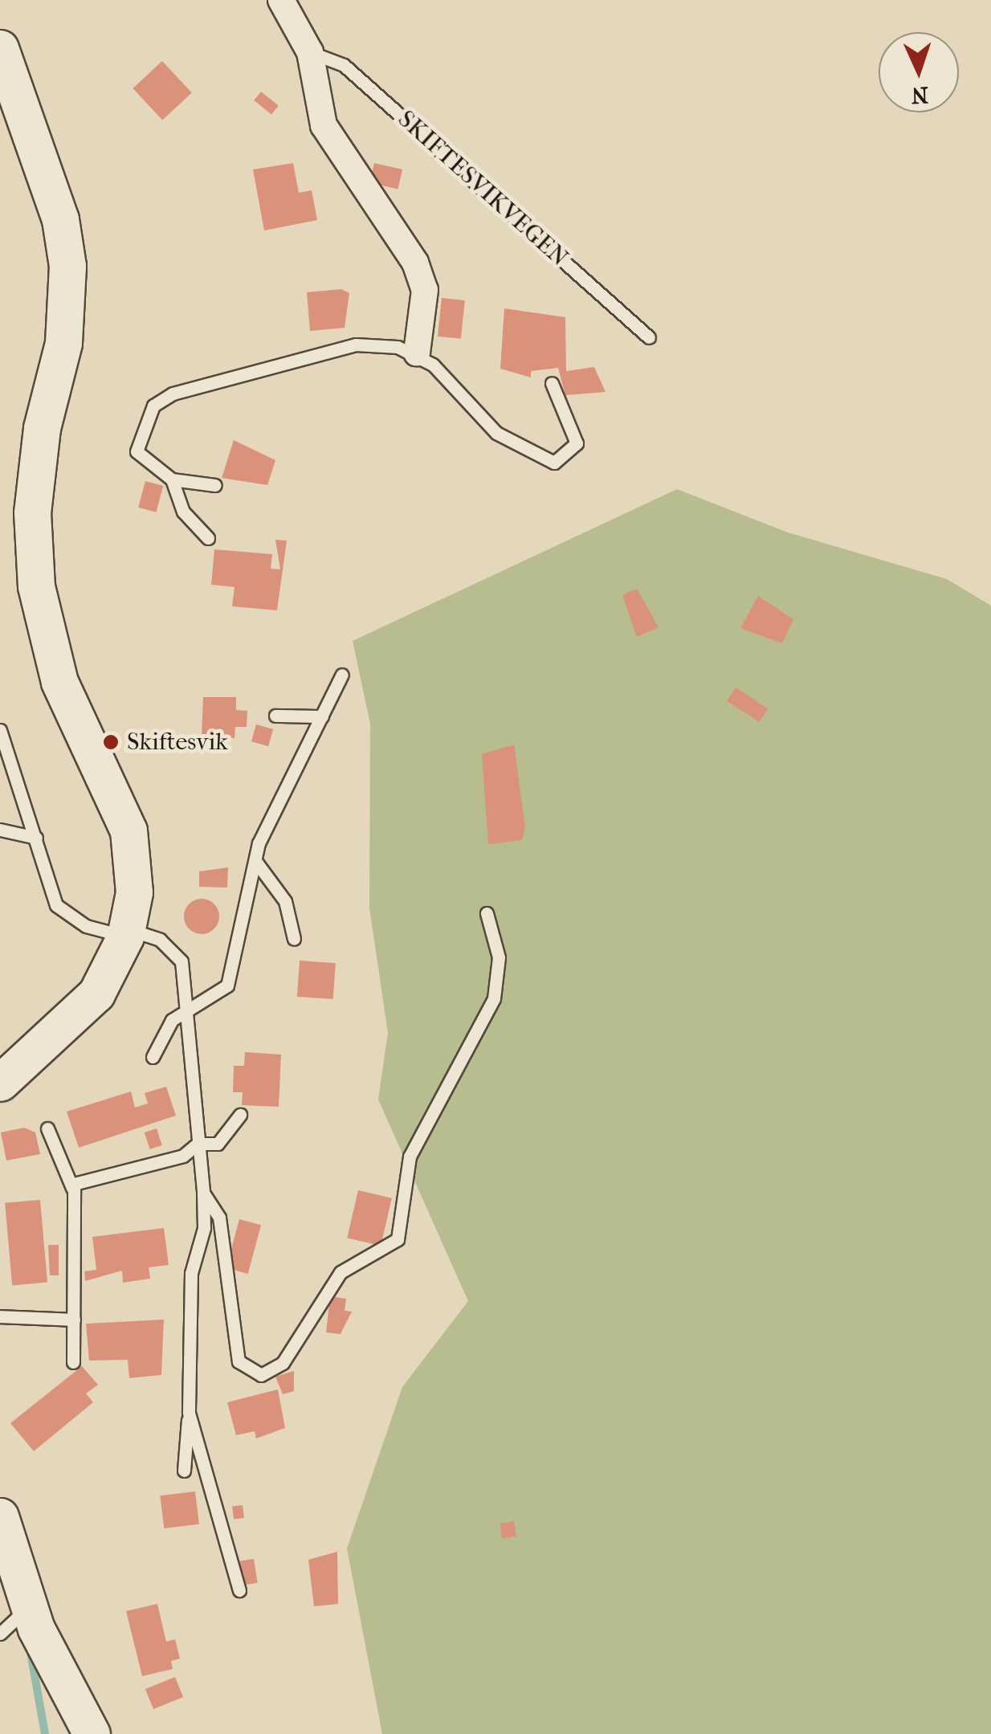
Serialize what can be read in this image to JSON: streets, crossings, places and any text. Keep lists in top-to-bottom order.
{
  "streets": {
    "lane": ["SKIFTESVIKVEGEN"]
  },
  "places": ["Skiftesvik"],
  "north": "bottom"
}
